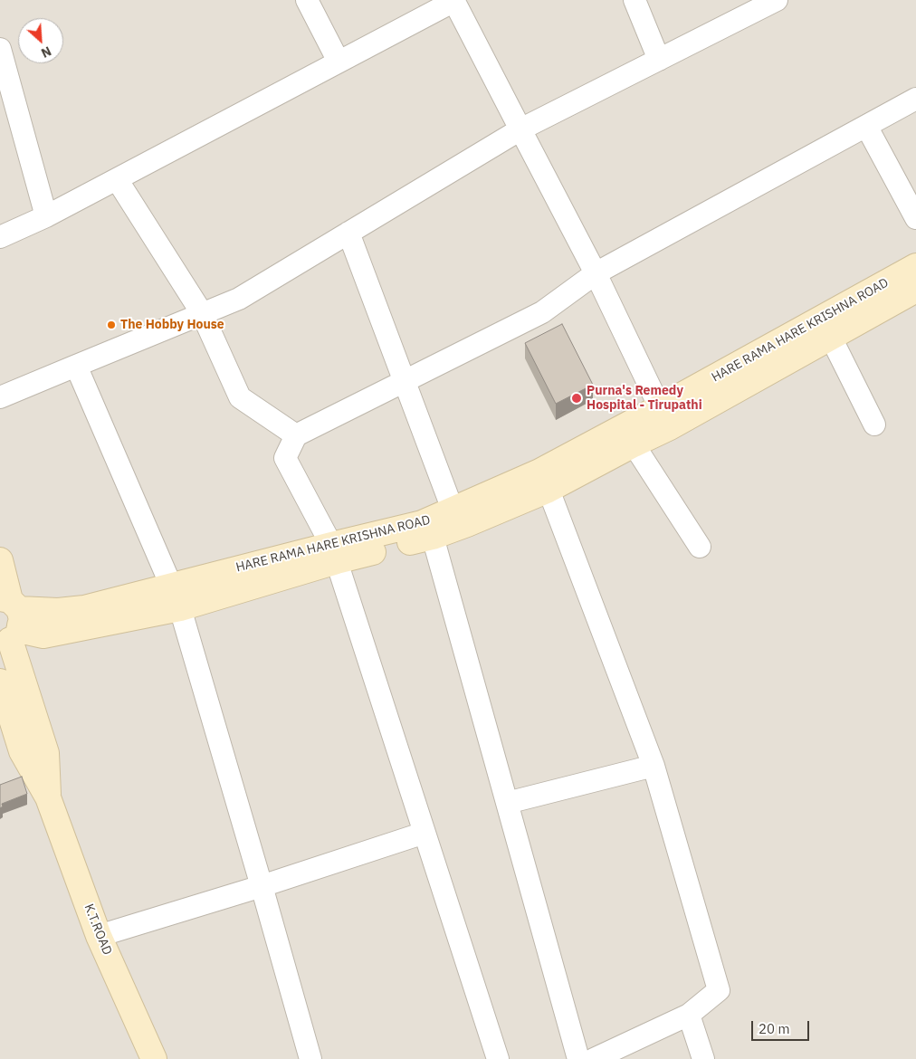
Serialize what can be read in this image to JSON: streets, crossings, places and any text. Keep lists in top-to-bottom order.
{
  "streets": {
    "street": ["HARE RAMA HARE KRISHNA ROAD", "K.T.ROAD"]
  },
  "crossings": [
    ["HARE RAMA HARE KRISHNA ROAD", "K.T.ROAD"]
  ],
  "places": ["The Hobby House", "Purna's Remedy Hospital - Tirupathi"],
  "scale_bar": "20 m",
  "north": "bottom right"
}
